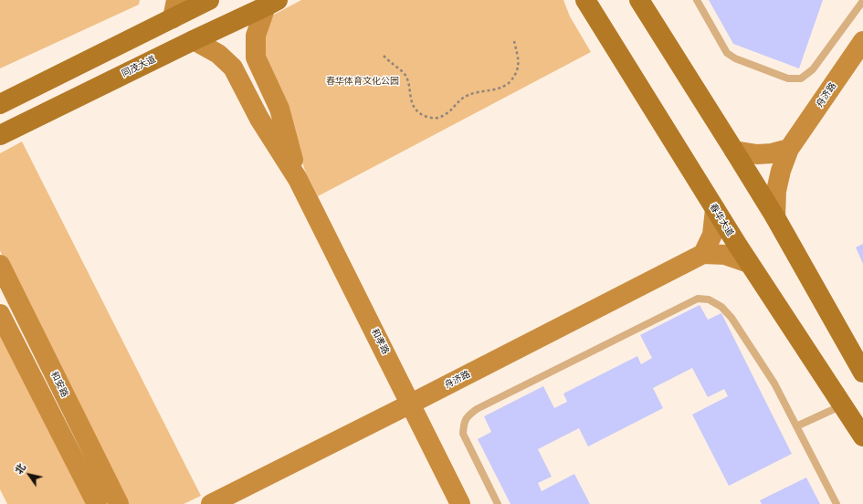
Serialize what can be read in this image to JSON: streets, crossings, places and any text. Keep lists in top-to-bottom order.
{
  "streets": {
    "main road": ["同茂大道", "春华大道"],
    "street": ["舟济路", "和孝路", "和安路"]
  },
  "crossings": [
    ["舟济路", "和孝路"]
  ],
  "parks": ["春华体育文化公园"],
  "north": "top left"
}
